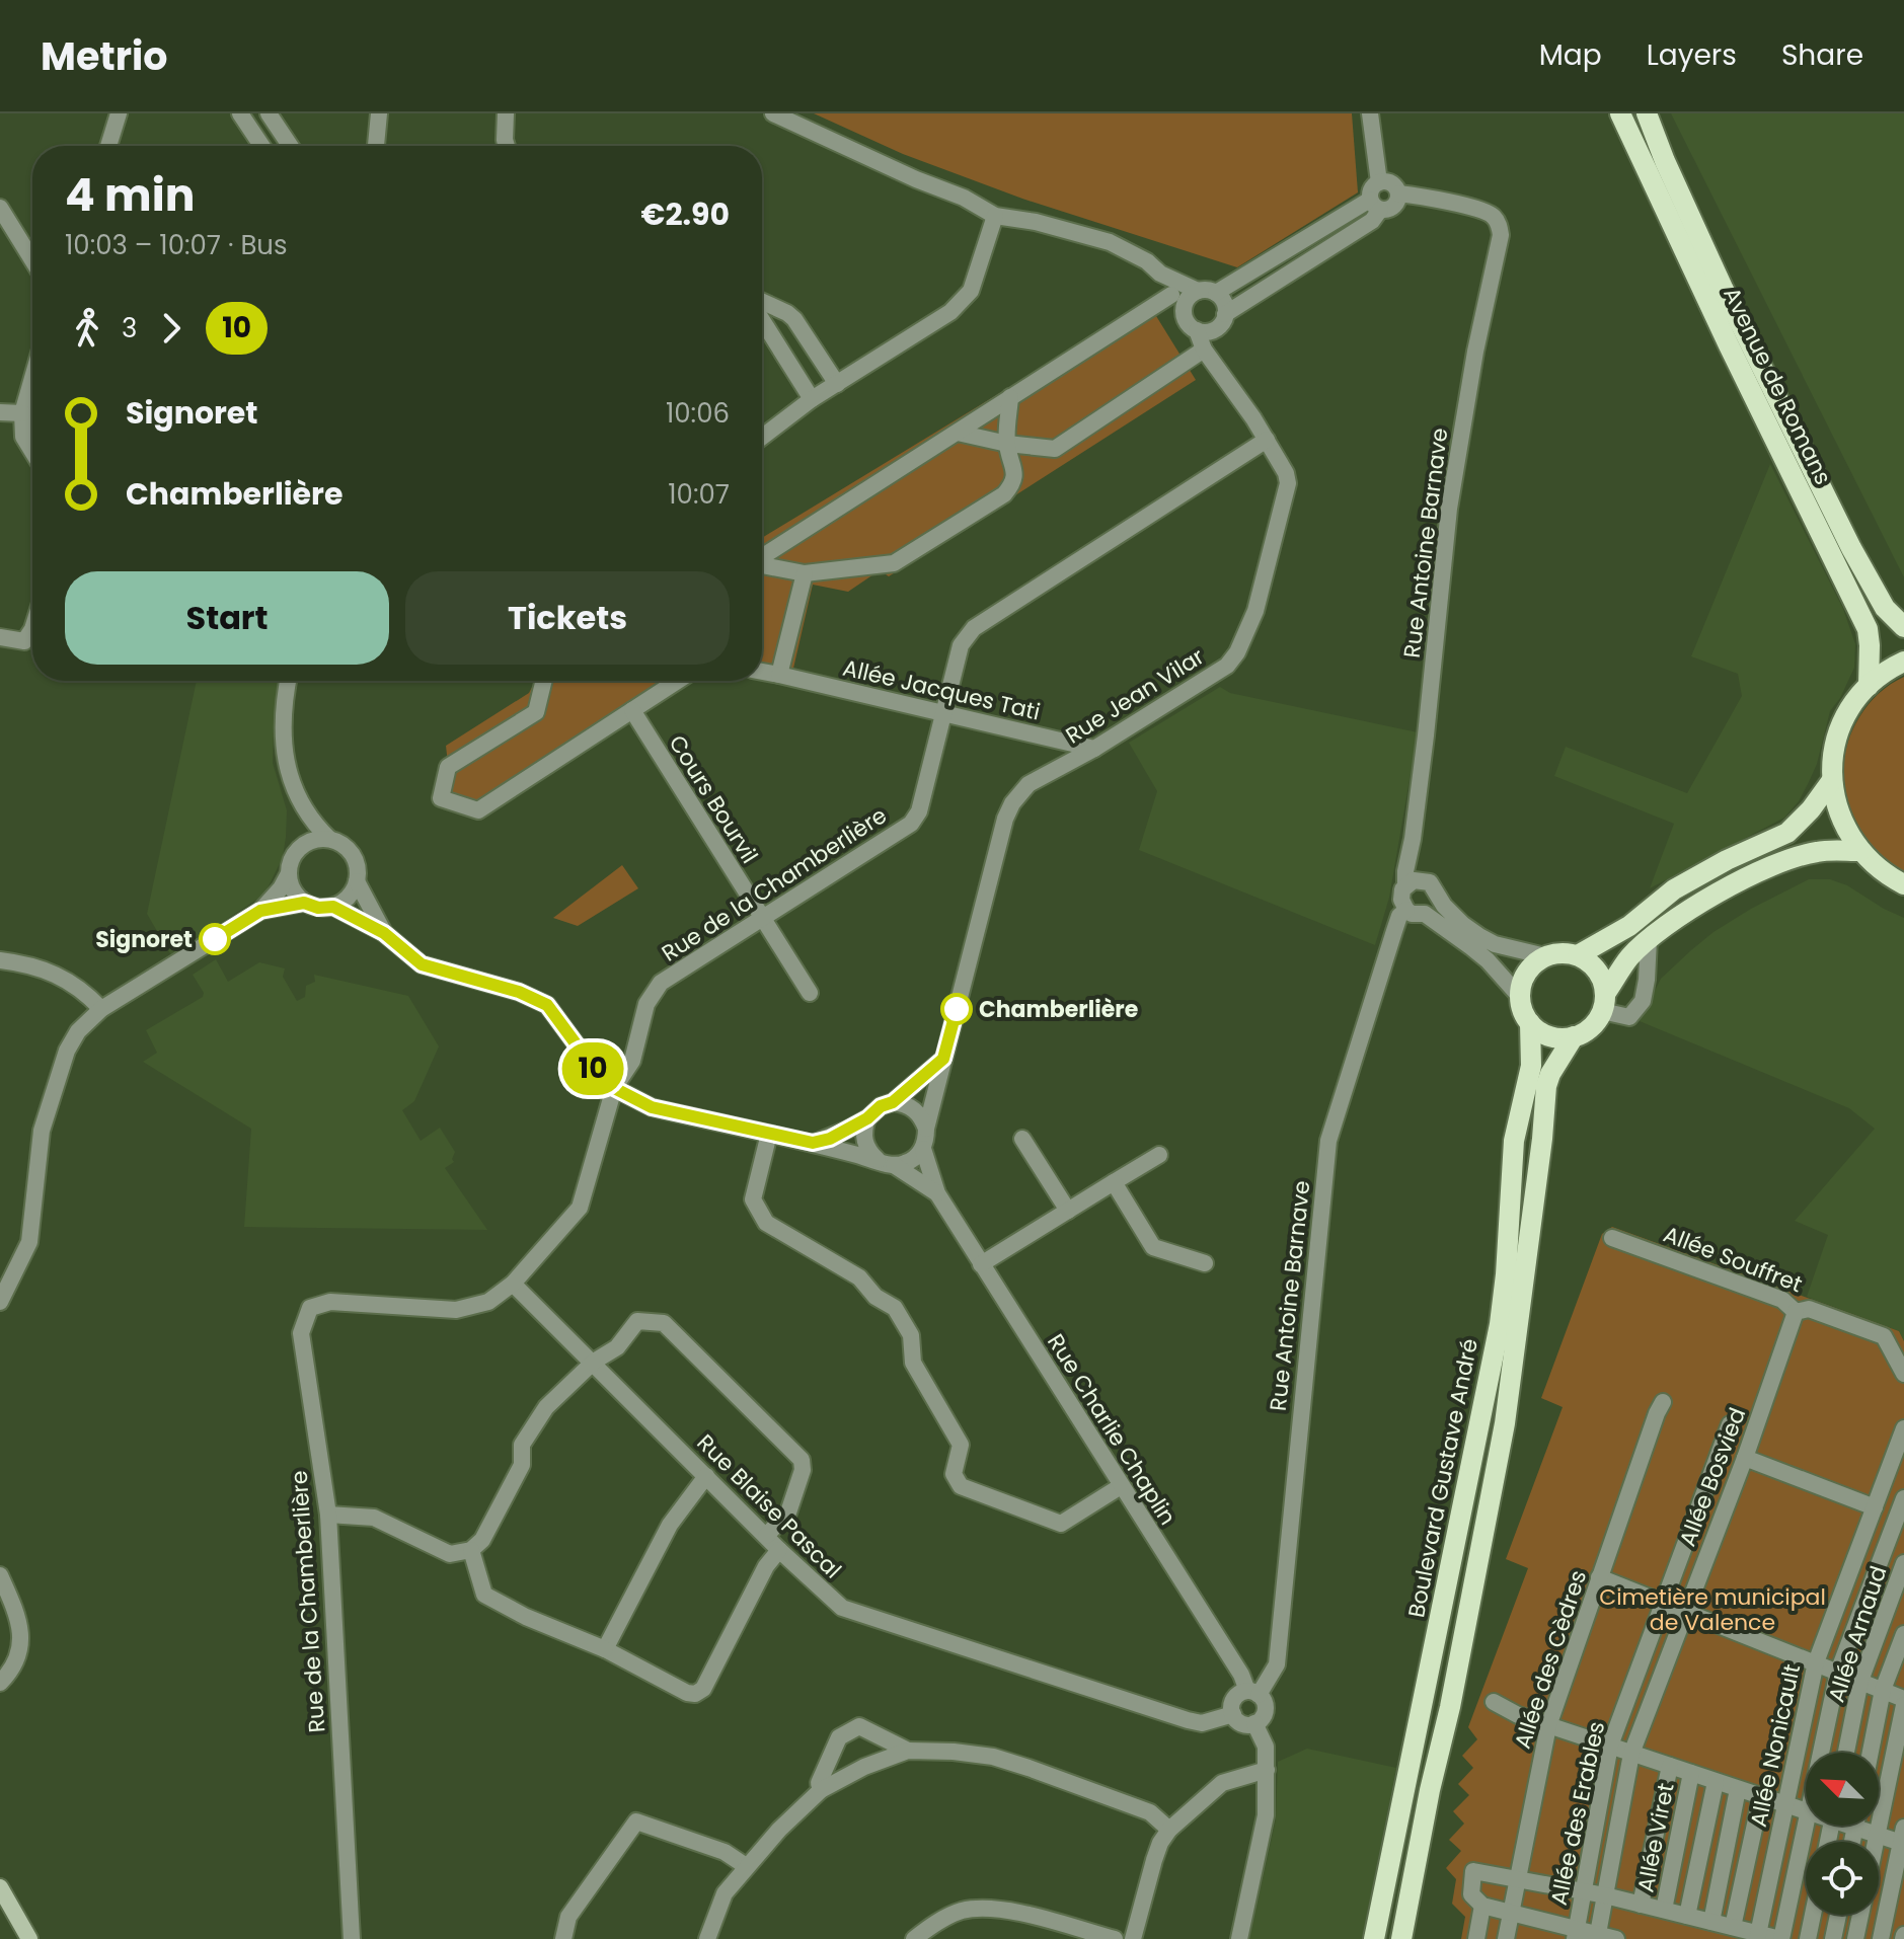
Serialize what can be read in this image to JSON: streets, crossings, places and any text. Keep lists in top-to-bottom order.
{
  "streets": {
    "main road": ["Avenue de Romans", "Boulevard Gustave André"],
    "street": [
      "Rue Antoine Barnave",
      "Allée Jacques Tati",
      "Rue Jean Vilar",
      "Cours Bourvil",
      "Rue de la Chamberlière",
      "Allée Souffret",
      "Rue Charlie Chaplin",
      "Allée Bosvied",
      "Rue Blaise Pascal",
      "Allée Arnaud",
      "Allée des Cèdres",
      "Allée Nonicault",
      "Allée des Erables",
      "Allée Viret"
    ]
  },
  "crossings": [
    ["Rue Antoine Barnave", "Rue Charlie Chaplin"],
    ["Rue Antoine Barnave", "Rue Blaise Pascal"],
    ["Allée Jacques Tati", "Rue Jean Vilar"],
    ["Allée Jacques Tati", "Rue de la Chamberlière"],
    ["Rue Jean Vilar", "Rue de la Chamberlière"],
    ["Rue Jean Vilar", "Rue Charlie Chaplin"],
    ["Cours Bourvil", "Rue de la Chamberlière"],
    ["Rue de la Chamberlière", "Rue Blaise Pascal"],
    ["Allée Souffret", "Allée Bosvied"],
    ["Rue Charlie Chaplin", "Rue Blaise Pascal"]
  ],
  "parks": ["Cimetière municipal de Valence"],
  "places": ["Signoret", "Chamberlière"],
  "lines": ["bus line 10"],
  "north": "top left",
  "page": {
    "header": "Metrio",
    "nav": ["Map", "Layers", "Share"],
    "on_map": "10",
    "heading": ["4 min", "10:03 – 10:07 · Bus", "€2.90"],
    "legs": ["3", "10"],
    "list": [
      {
        "name": "Signoret",
        "value": "10:06"
      },
      {
        "name": "Chamberlière",
        "value": "10:07"
      }
    ],
    "buttons": ["Start", "Tickets"]
  }
}
